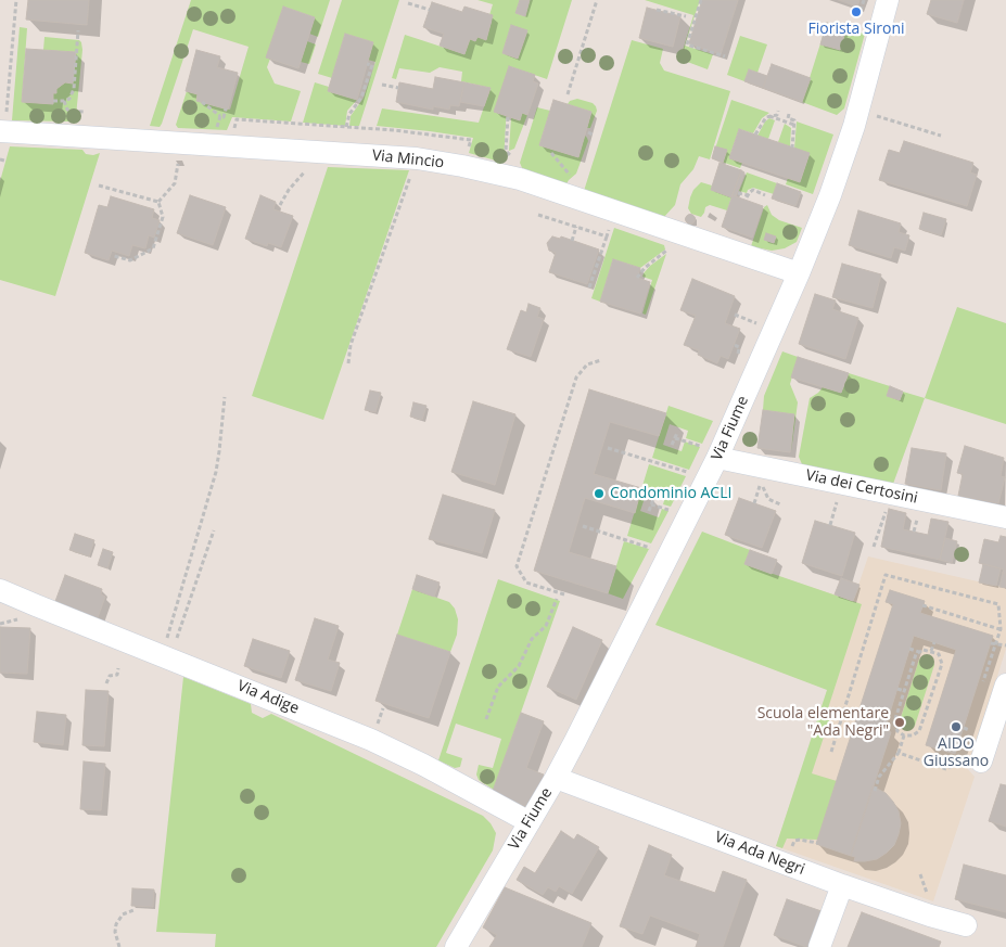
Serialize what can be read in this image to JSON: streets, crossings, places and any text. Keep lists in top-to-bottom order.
{
  "streets": {
    "street": [
      "Via Mincio",
      "Via Fiume",
      "Via dei Certosini",
      "Via Adige",
      "Via Ada Negri"
    ]
  },
  "crossings": [
    ["Via Mincio", "Via Fiume"],
    ["Via Fiume", "Via dei Certosini"],
    ["Via Fiume", "Via Adige"],
    ["Via Fiume", "Via Ada Negri"]
  ],
  "places": [
    "Fiorista Sironi",
    "Condominio ACLI",
    "Scuola elementare \"Ada Negri\"",
    "AIDO Giussano"
  ]
}
